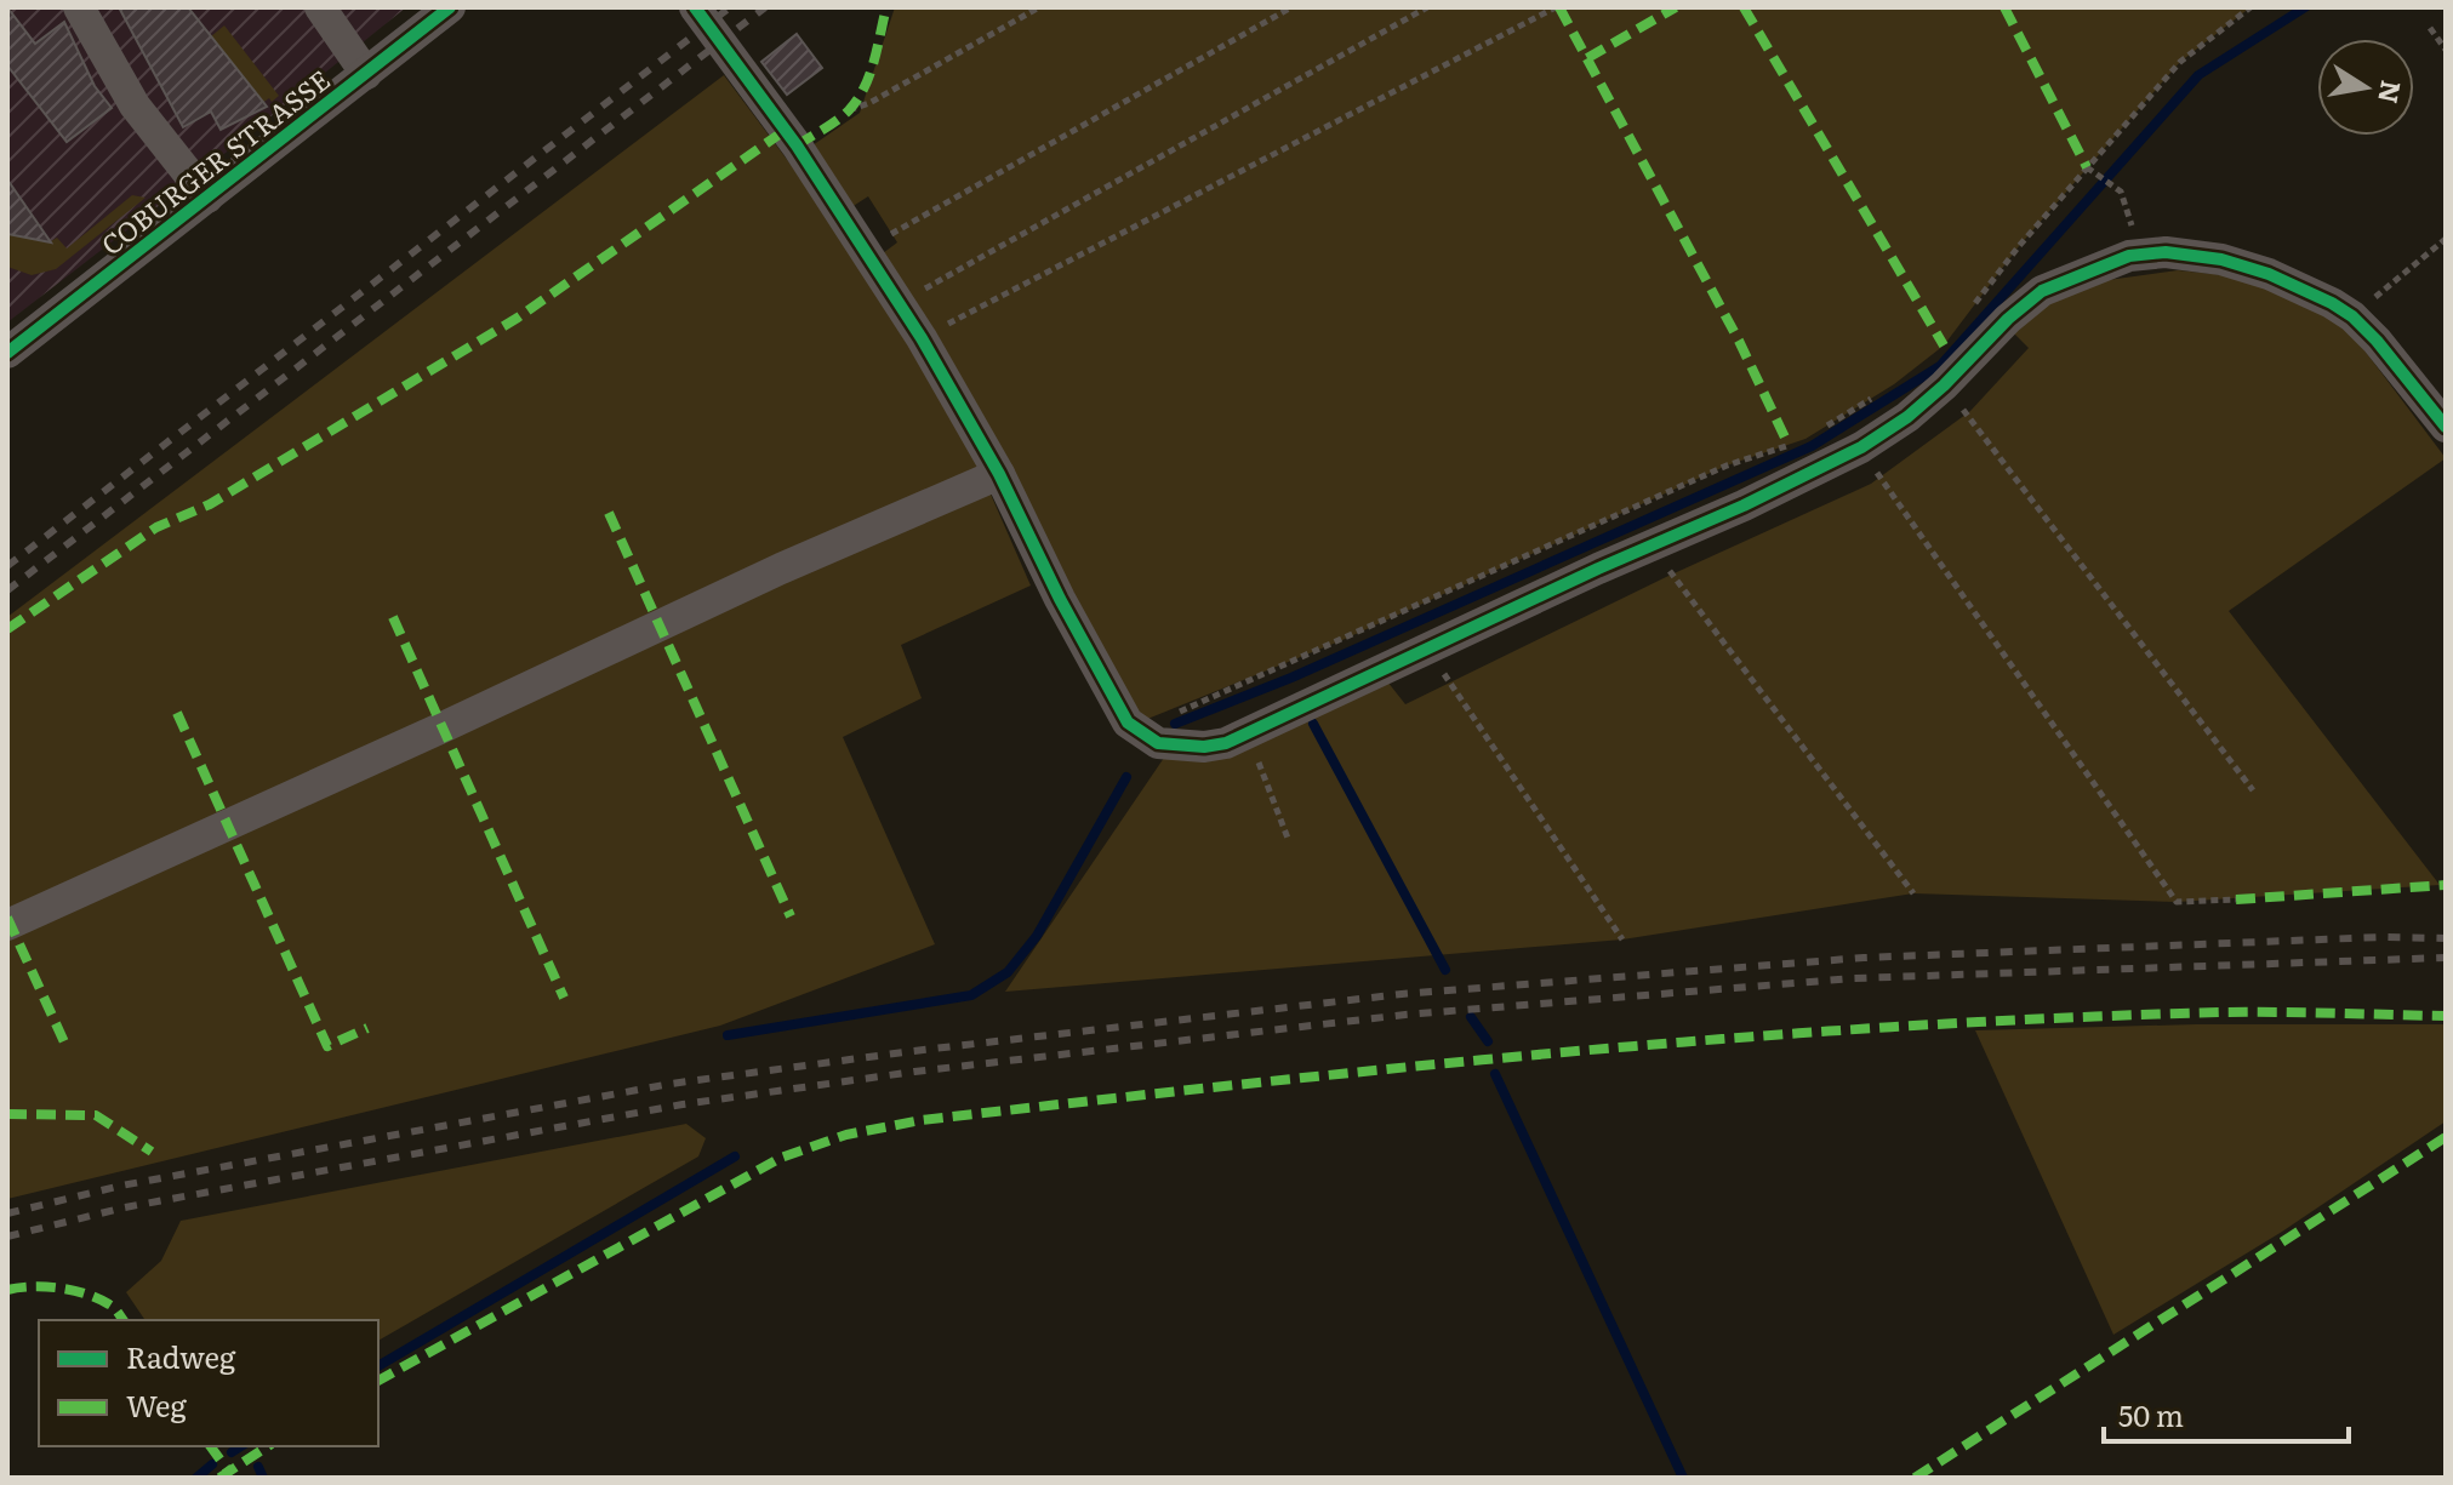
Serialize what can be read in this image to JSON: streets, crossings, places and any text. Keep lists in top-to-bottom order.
{
  "streets": {
    "street": ["COBURGER STRASSE"]
  },
  "legend": ["Radweg", "Weg"],
  "scale_bar": "50 m",
  "north": "right"
}
